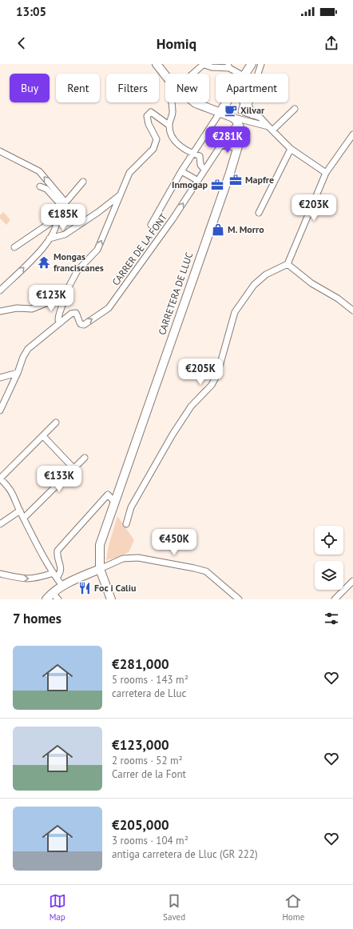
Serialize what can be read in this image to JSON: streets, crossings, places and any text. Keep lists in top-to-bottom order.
{
  "streets": {
    "main road": ["CARRETERA DE LLUC"],
    "street": ["CARRER DE LA FONT"]
  },
  "crossings": [
    ["CARRER DE LA FONT", "CARRETERA DE LLUC"]
  ],
  "places": {
    "cafe": ["Xilvar"],
    "office": ["Mapfre", "Inmogap"],
    "shop": ["M. Morro"],
    "temple": ["Mongas franciscanes"],
    "restaurant": ["Foc i Caliu"]
  },
  "page": {
    "status": "13:05",
    "header": "Homiq",
    "chip": [
      "Buy",
      "Rent",
      "Filters",
      "New",
      "Apartment"
    ],
    "price": [
      "€281K",
      "€203K",
      "€185K",
      "€123K",
      "€205K",
      "€133K",
      "€450K"
    ],
    "heading": "7 homes",
    "list": [
      {
        "name": "€281,000",
        "note": "5 rooms · 143 m² · carretera de Lluc"
      },
      {
        "name": "€123,000",
        "note": "2 rooms · 52 m² · Carrer de la Font"
      },
      {
        "name": "€205,000",
        "note": "3 rooms · 104 m² · antiga carretera de Lluc (GR 222)"
      }
    ],
    "tabs": ["Map", "Saved", "Home"]
  }
}
